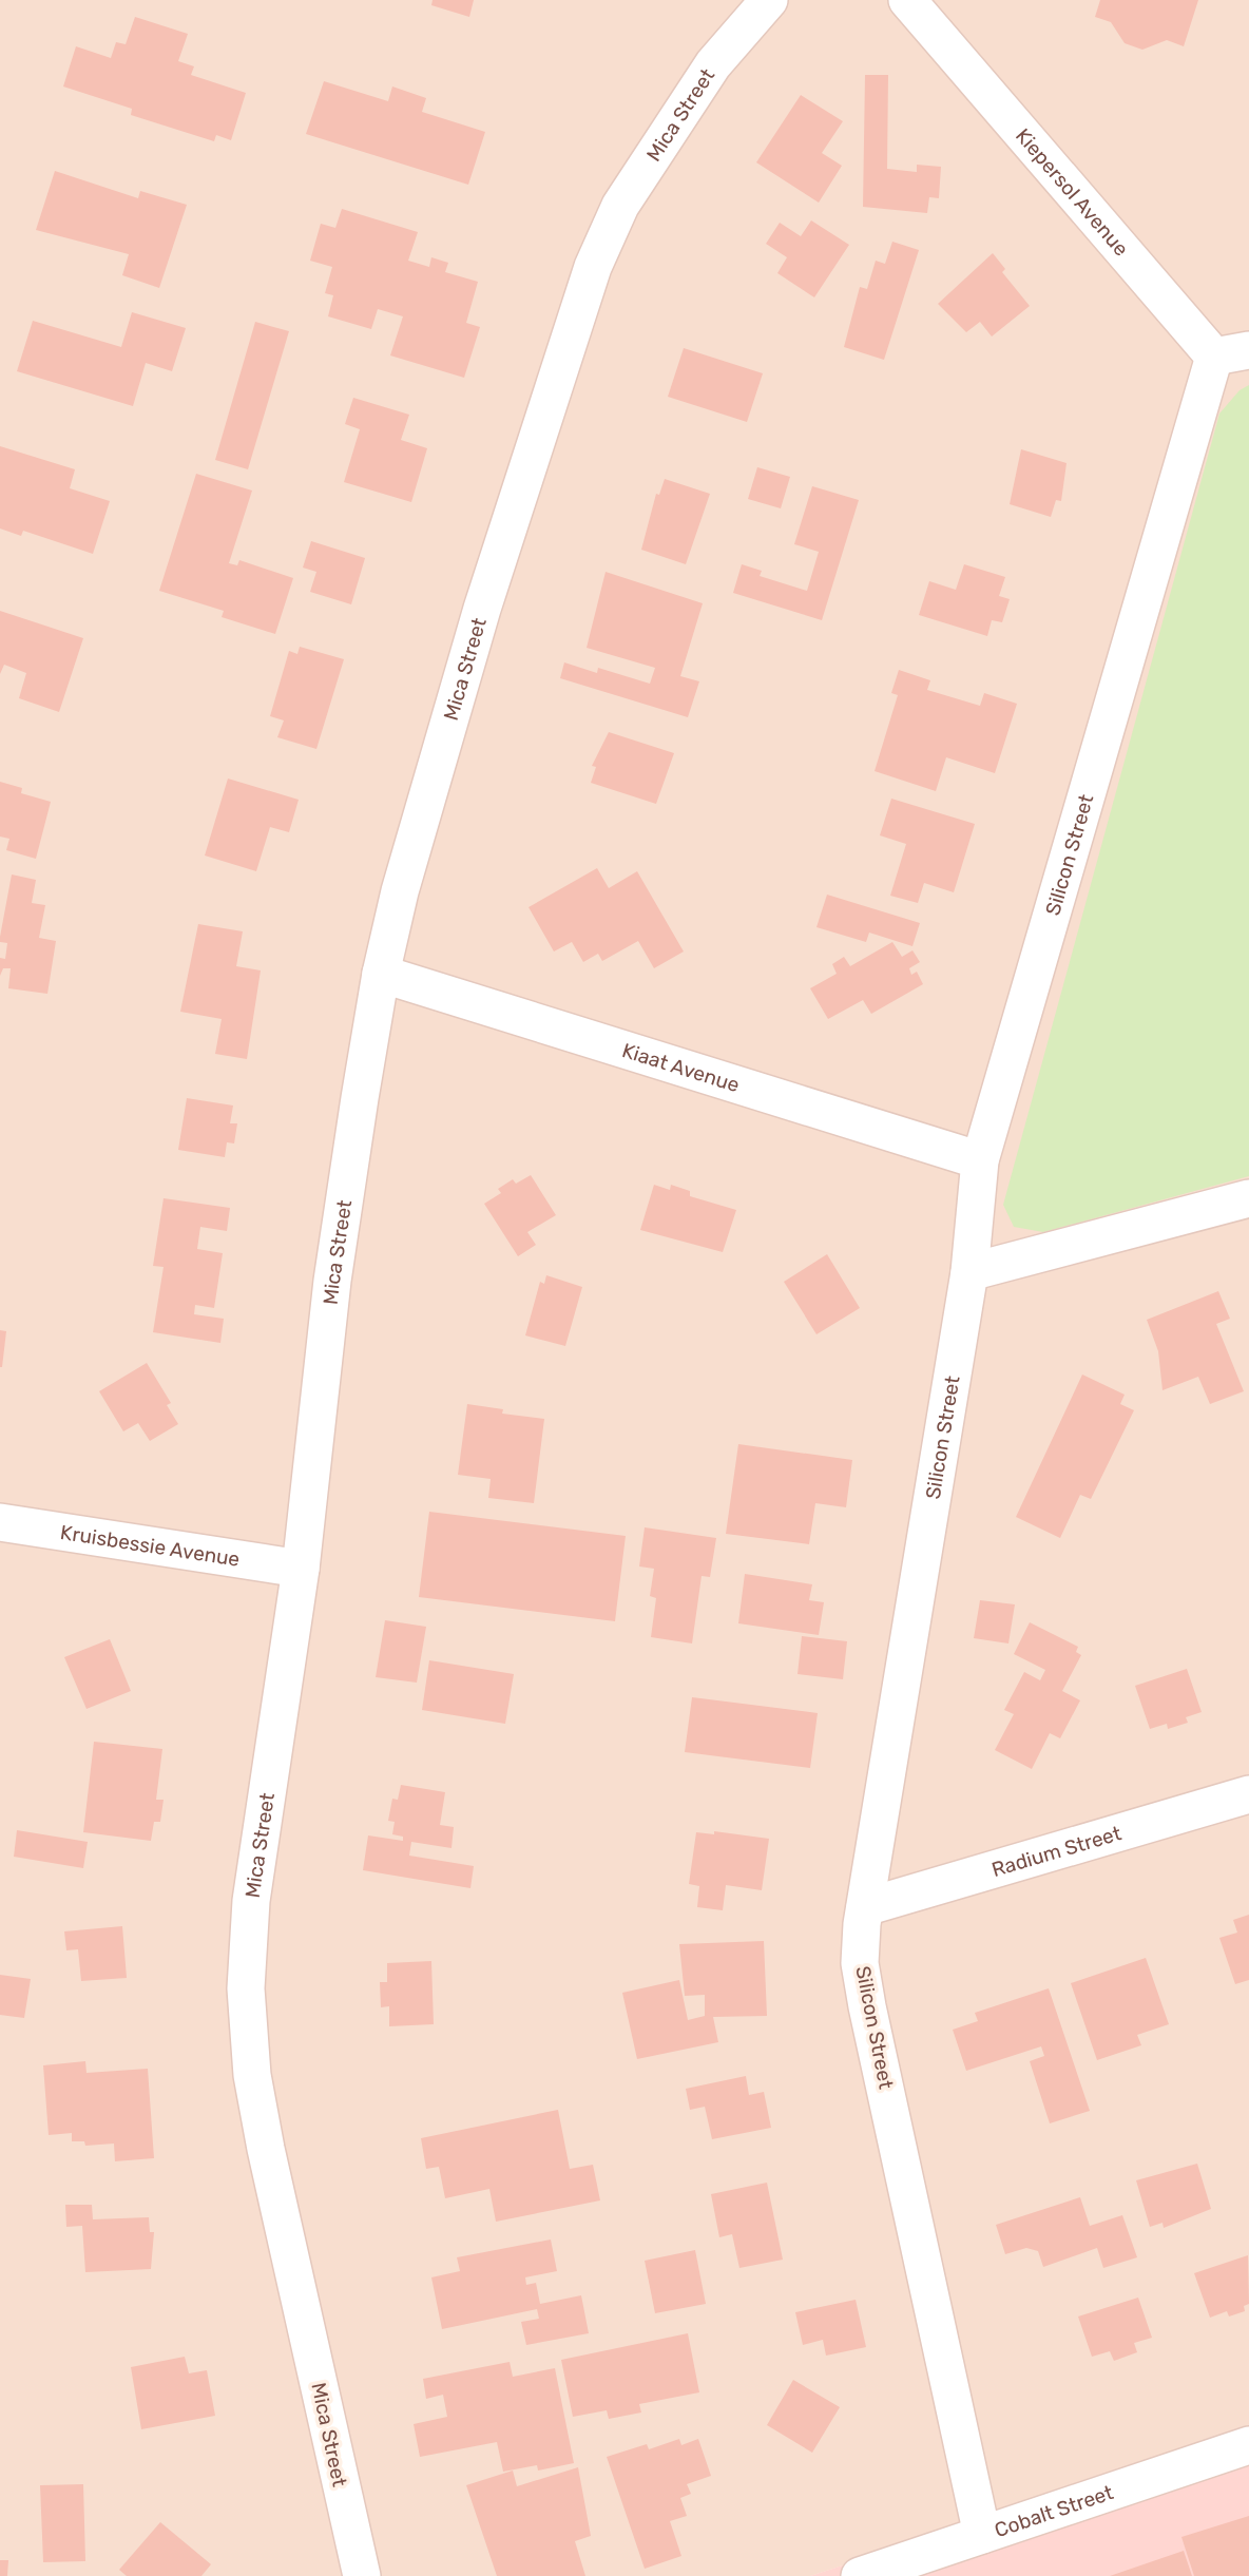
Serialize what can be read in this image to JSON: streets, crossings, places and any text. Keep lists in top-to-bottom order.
{
  "streets": {
    "street": [
      "Mica Street",
      "Kiepersol Avenue",
      "Silicon Street",
      "Kiaat Avenue",
      "Kruisbessie Avenue",
      "Radium Street",
      "Cobalt Street"
    ]
  },
  "crossings": [
    ["Mica Street", "Kiaat Avenue"],
    ["Mica Street", "Kruisbessie Avenue"],
    ["Kiepersol Avenue", "Silicon Street"],
    ["Silicon Street", "Kiaat Avenue"],
    ["Silicon Street", "Radium Street"],
    ["Silicon Street", "Cobalt Street"]
  ]
}
